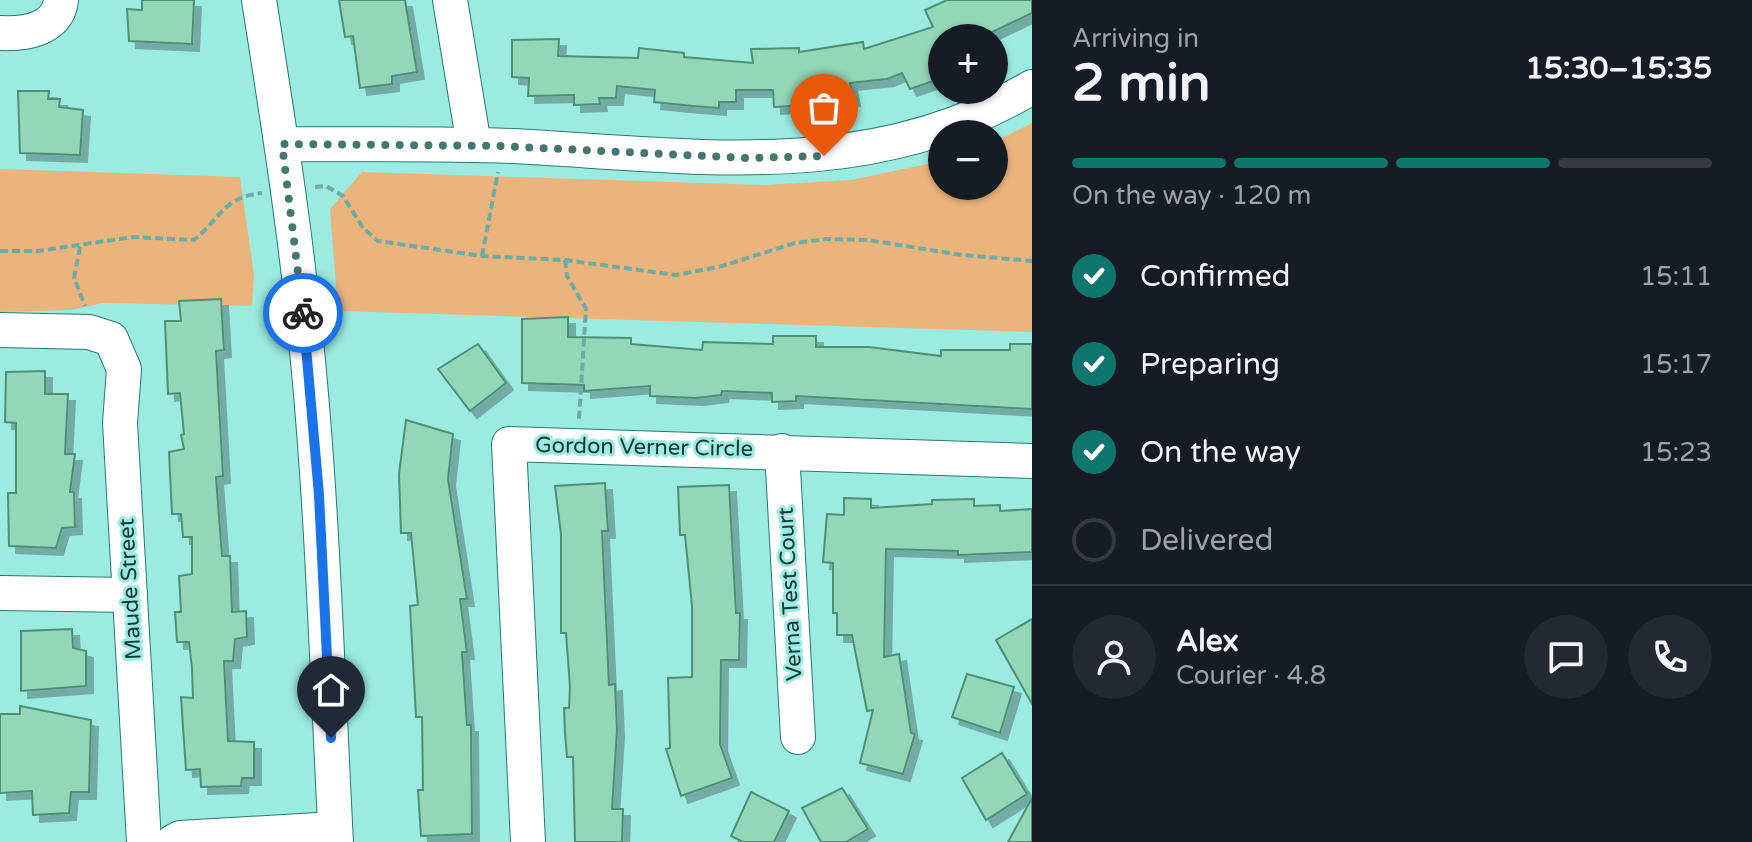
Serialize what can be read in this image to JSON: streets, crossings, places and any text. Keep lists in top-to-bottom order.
{
  "streets": {
    "street": ["Gordon Verner Circle", "Maude Street", "Verna Test Court"]
  },
  "crossings": [
    ["Gordon Verner Circle", "Verna Test Court"]
  ],
  "page": {
    "heading": ["2 min", "Arriving in", "15:30–15:35"],
    "panel": ["Alex", "Courier · 4.8"],
    "map_buttons": ["+", "−"],
    "bar": "On the way · 120 m",
    "list": [
      ["Confirmed", "15:11"],
      ["Preparing", "15:17"],
      ["On the way", "15:23"],
      "Delivered"
    ]
  }
}
